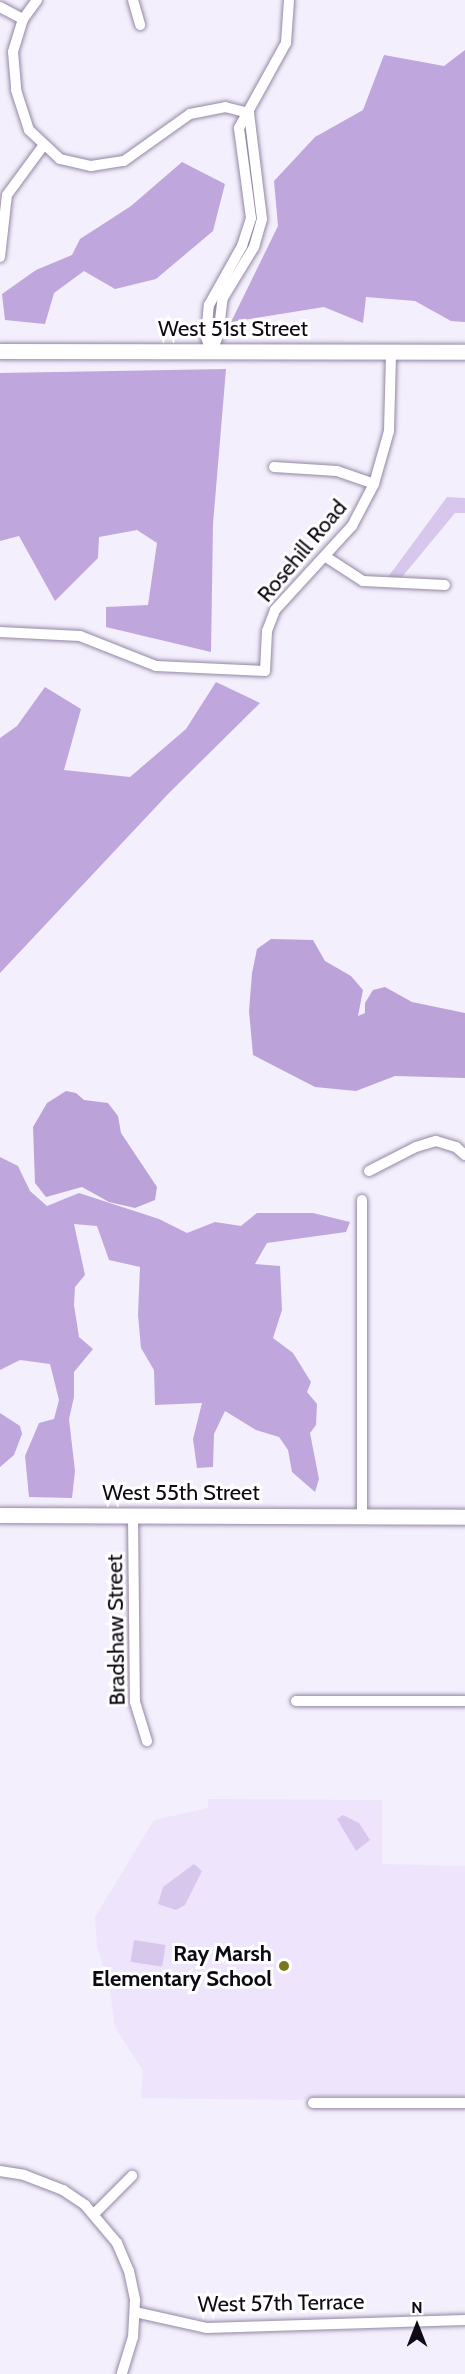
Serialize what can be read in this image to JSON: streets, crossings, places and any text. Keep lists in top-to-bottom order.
{
  "streets": {
    "street": [
      "West 51st Street",
      "Rosehill Road",
      "West 55th Street",
      "Bradshaw Street",
      "West 57th Terrace"
    ]
  },
  "crossings": [
    ["West 51st Street", "Rosehill Road"],
    ["West 55th Street", "Bradshaw Street"]
  ],
  "places": ["Ray Marsh Elementary School"],
  "north": "top"
}
